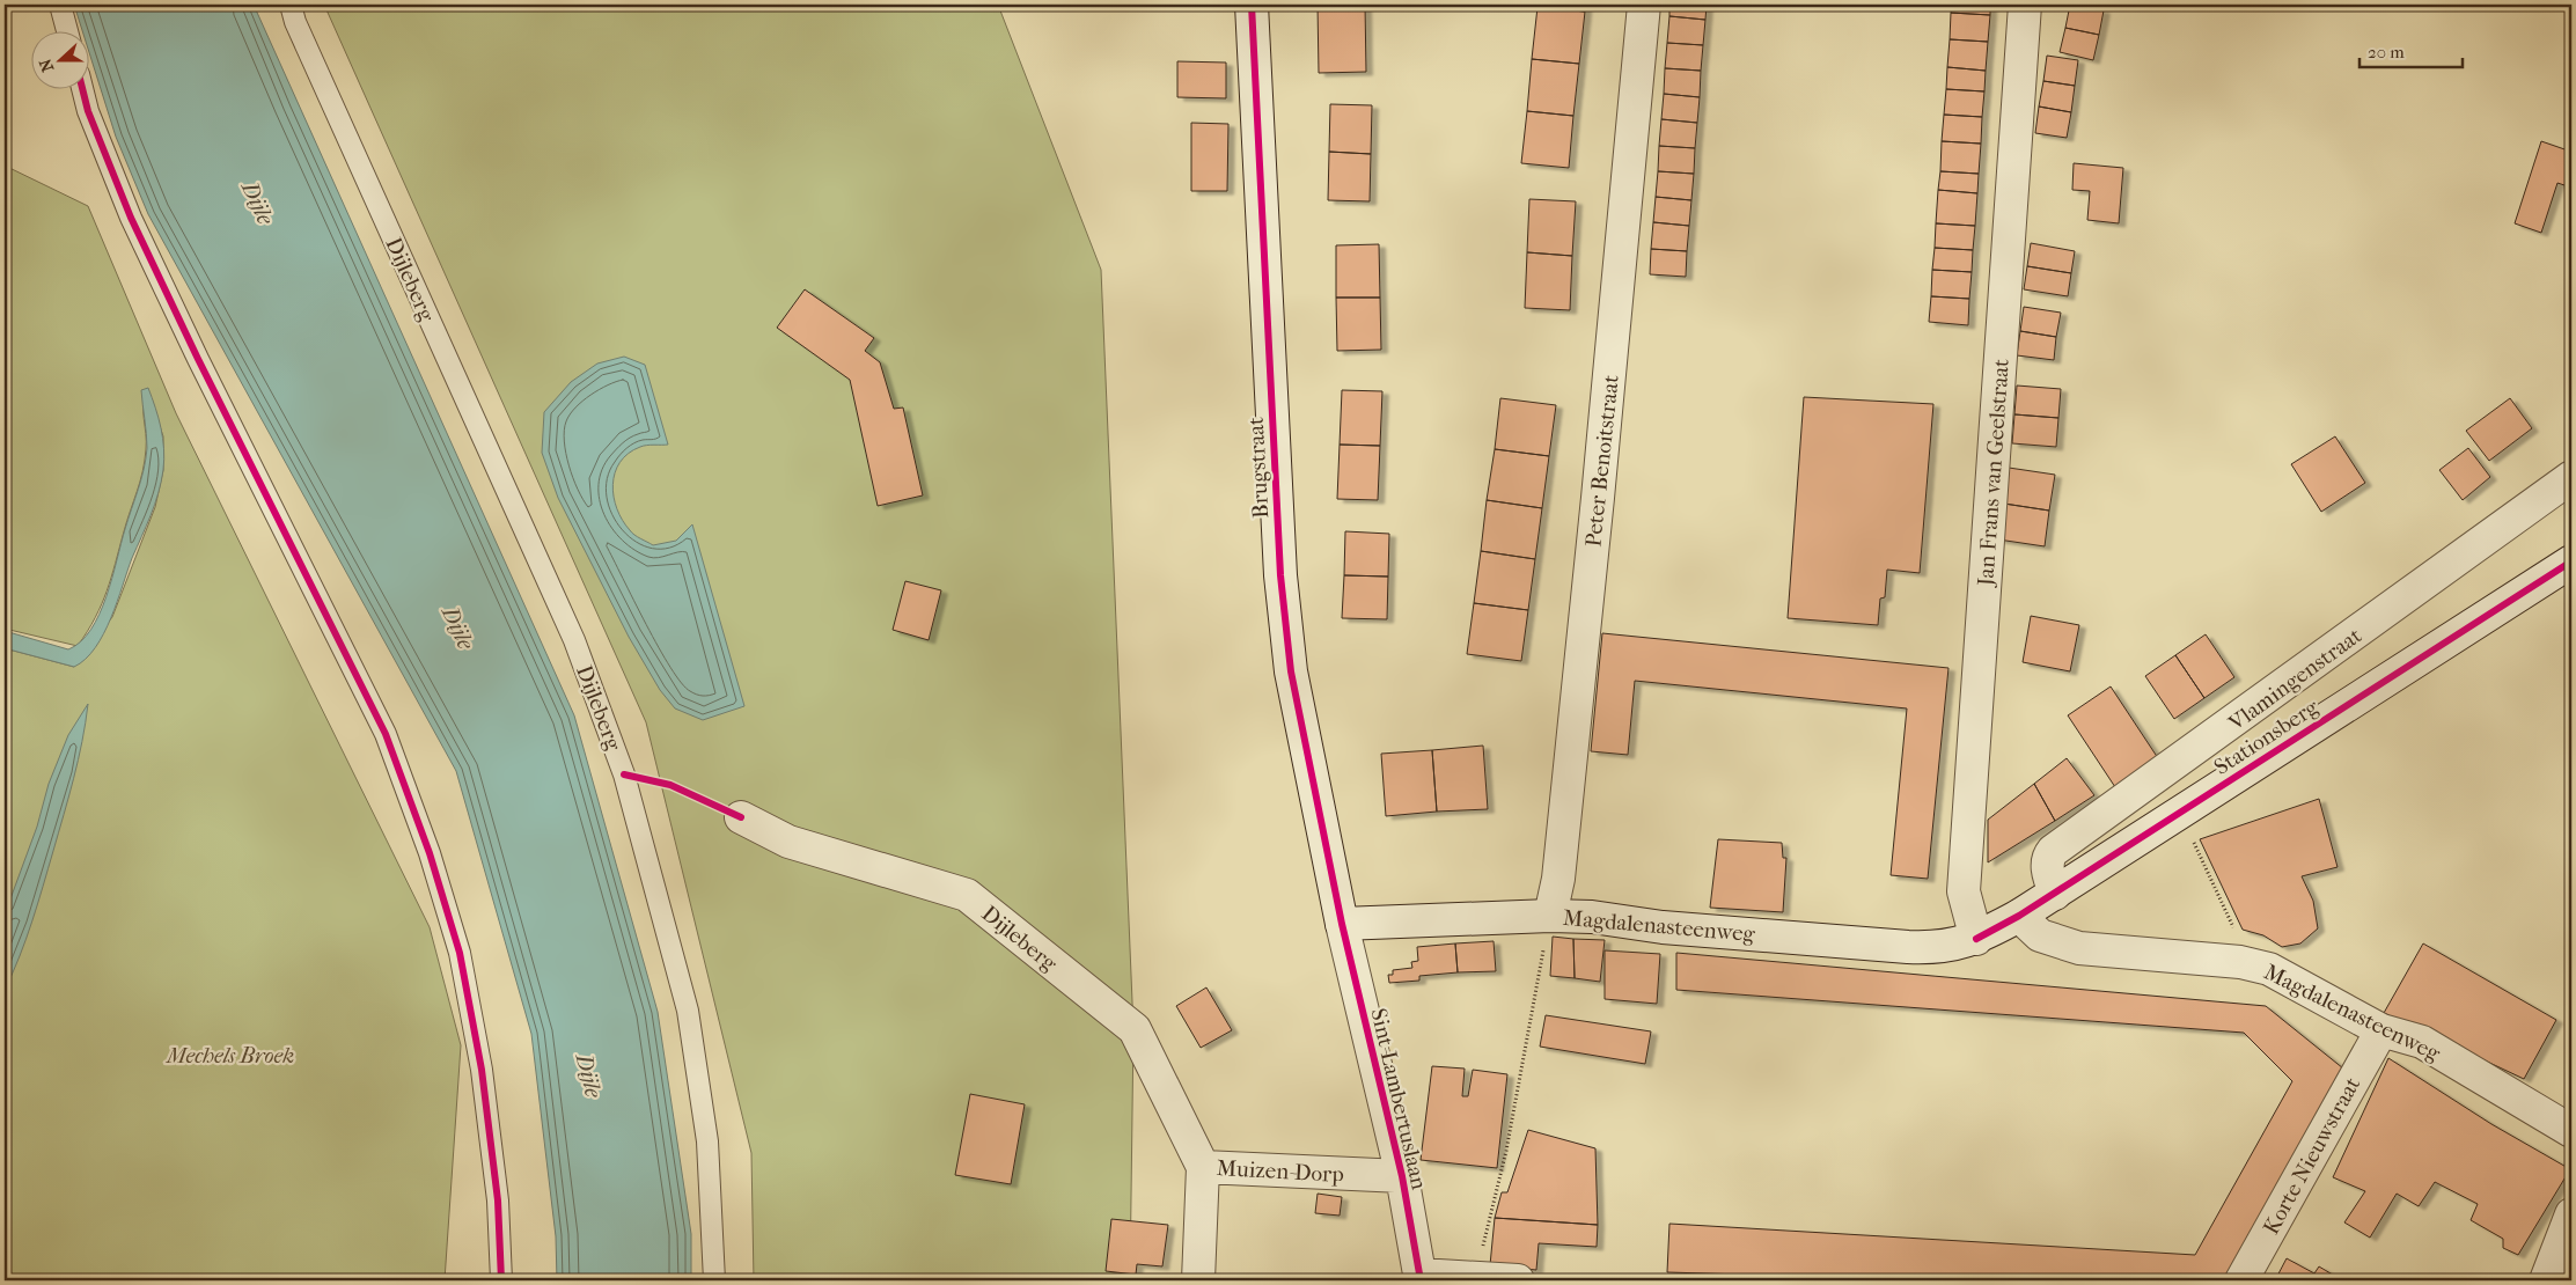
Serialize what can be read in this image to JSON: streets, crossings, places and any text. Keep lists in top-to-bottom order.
{
  "streets": {
    "street": [
      "Dijleberg",
      "Peter Benoitstraat",
      "Brugstraat",
      "Jan Frans van Geelstraat",
      "Vlamingenstraat",
      "Stationsberg",
      "Magdalenasteenweg",
      "Sint-Lambertuslaan",
      "Korte Nieuwstraat",
      "Muizen-Dorp"
    ]
  },
  "crossings": [
    ["Dijleberg", "Muizen-Dorp"],
    ["Peter Benoitstraat", "Magdalenasteenweg"],
    ["Brugstraat", "Magdalenasteenweg"],
    ["Brugstraat", "Sint-Lambertuslaan"],
    ["Jan Frans van Geelstraat", "Stationsberg"],
    ["Jan Frans van Geelstraat", "Magdalenasteenweg"],
    ["Vlamingenstraat", "Stationsberg"],
    ["Stationsberg", "Magdalenasteenweg"],
    ["Magdalenasteenweg", "Sint-Lambertuslaan"],
    ["Magdalenasteenweg", "Korte Nieuwstraat"],
    ["Sint-Lambertuslaan", "Muizen-Dorp"]
  ],
  "water": ["Dijle"],
  "parks": ["Mechels Broek"],
  "scale_bar": "20 m",
  "north": "left"
}
